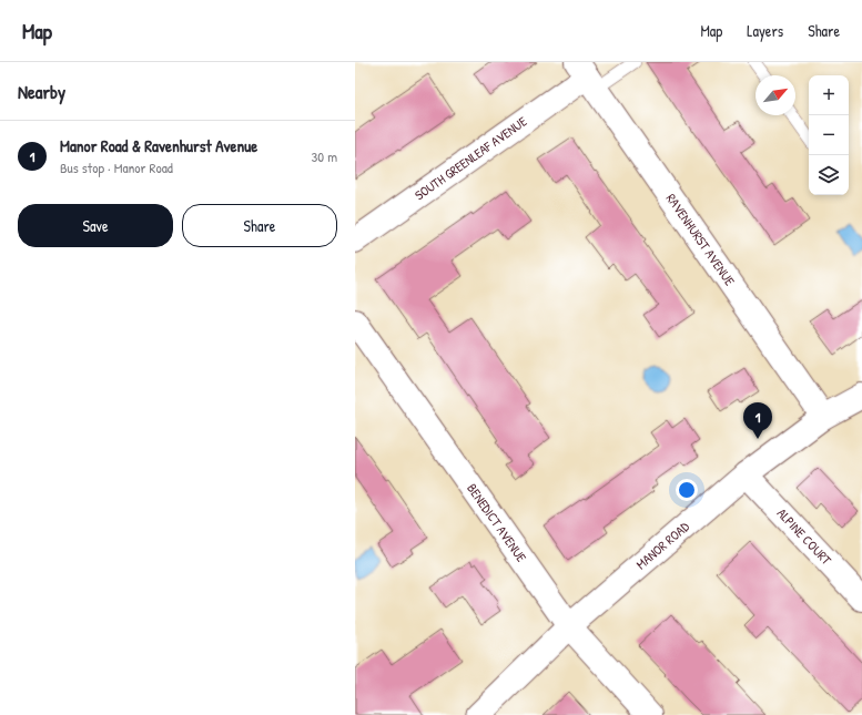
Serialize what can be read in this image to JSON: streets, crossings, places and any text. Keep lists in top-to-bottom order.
{
  "streets": {
    "street": [
      "SOUTH GREENLEAF AVENUE",
      "RAVENHURST AVENUE",
      "BENEDICT AVENUE",
      "ALPINE COURT",
      "MANOR ROAD"
    ]
  },
  "crossings": [
    ["SOUTH GREENLEAF AVENUE", "RAVENHURST AVENUE"],
    ["RAVENHURST AVENUE", "MANOR ROAD"],
    ["BENEDICT AVENUE", "MANOR ROAD"],
    ["ALPINE COURT", "MANOR ROAD"]
  ],
  "north": "top right",
  "page": {
    "header": "Map",
    "nav": ["Map", "Layers", "Share"],
    "heading": "Nearby",
    "map_buttons": ["+", "−"],
    "list": [
      {
        "mark": "1",
        "name": "Manor Road & Ravenhurst Avenue",
        "note": "Bus stop · Manor Road",
        "value": "30 m"
      }
    ],
    "buttons": ["Save", "Share"],
    "pins": "1"
  }
}
